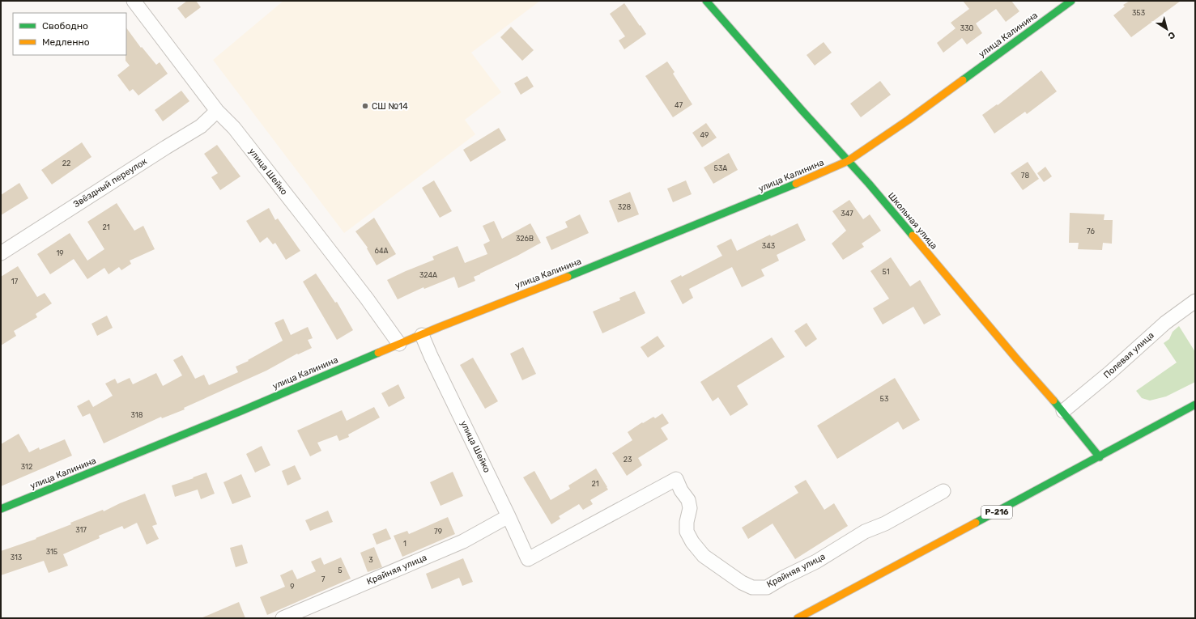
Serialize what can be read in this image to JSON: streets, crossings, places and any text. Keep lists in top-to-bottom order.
{
  "streets": {
    "main road": ["улица Калинина", "Школьная улица", "Р-216"],
    "street": [
      "улица Шейко",
      "Звёздный переулок",
      "Полевая улица",
      "Крайняя улица"
    ]
  },
  "crossings": [
    ["улица Калинина", "улица Шейко"],
    ["улица Калинина", "Школьная улица"],
    ["улица Шейко", "Звёздный переулок"],
    ["улица Шейко", "Крайняя улица"],
    ["Школьная улица", "Полевая улица"],
    ["Школьная улица", "Р-216"]
  ],
  "places": ["СШ №14"],
  "house_numbers": [
    "353",
    "330",
    "47",
    "49",
    "22",
    "53А",
    "78",
    "328",
    "347",
    "21",
    "76",
    "326В",
    "343",
    "64А",
    "19",
    "51",
    "324А",
    "17",
    "53",
    "318",
    "23",
    "312",
    "21",
    "317",
    "79",
    "1",
    "315",
    "313",
    "3",
    "5",
    "7",
    "9"
  ],
  "legend": ["Свободно", "Медленно"],
  "north": "bottom right"
}
